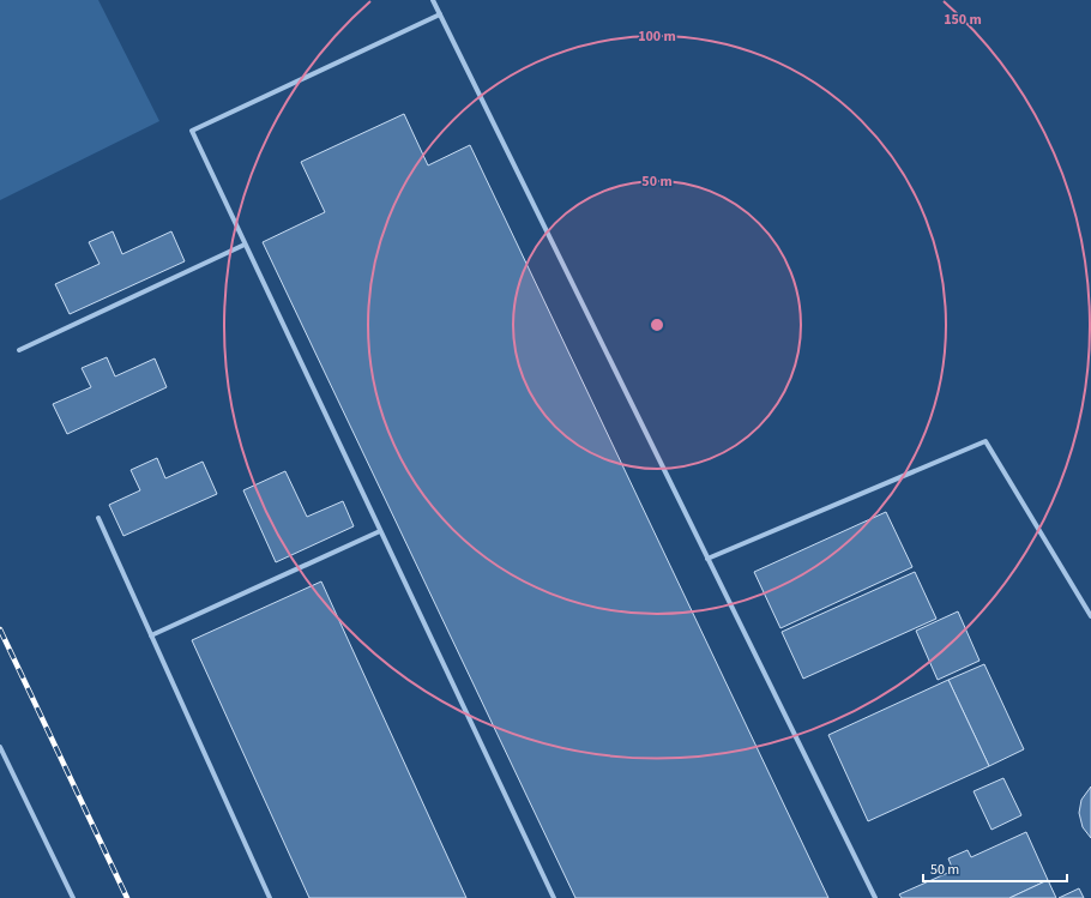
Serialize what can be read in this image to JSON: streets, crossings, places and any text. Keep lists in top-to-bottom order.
{
  "scale_bar": "50 m",
  "rings": ["150 m", "100 m", "50 m"]
}
